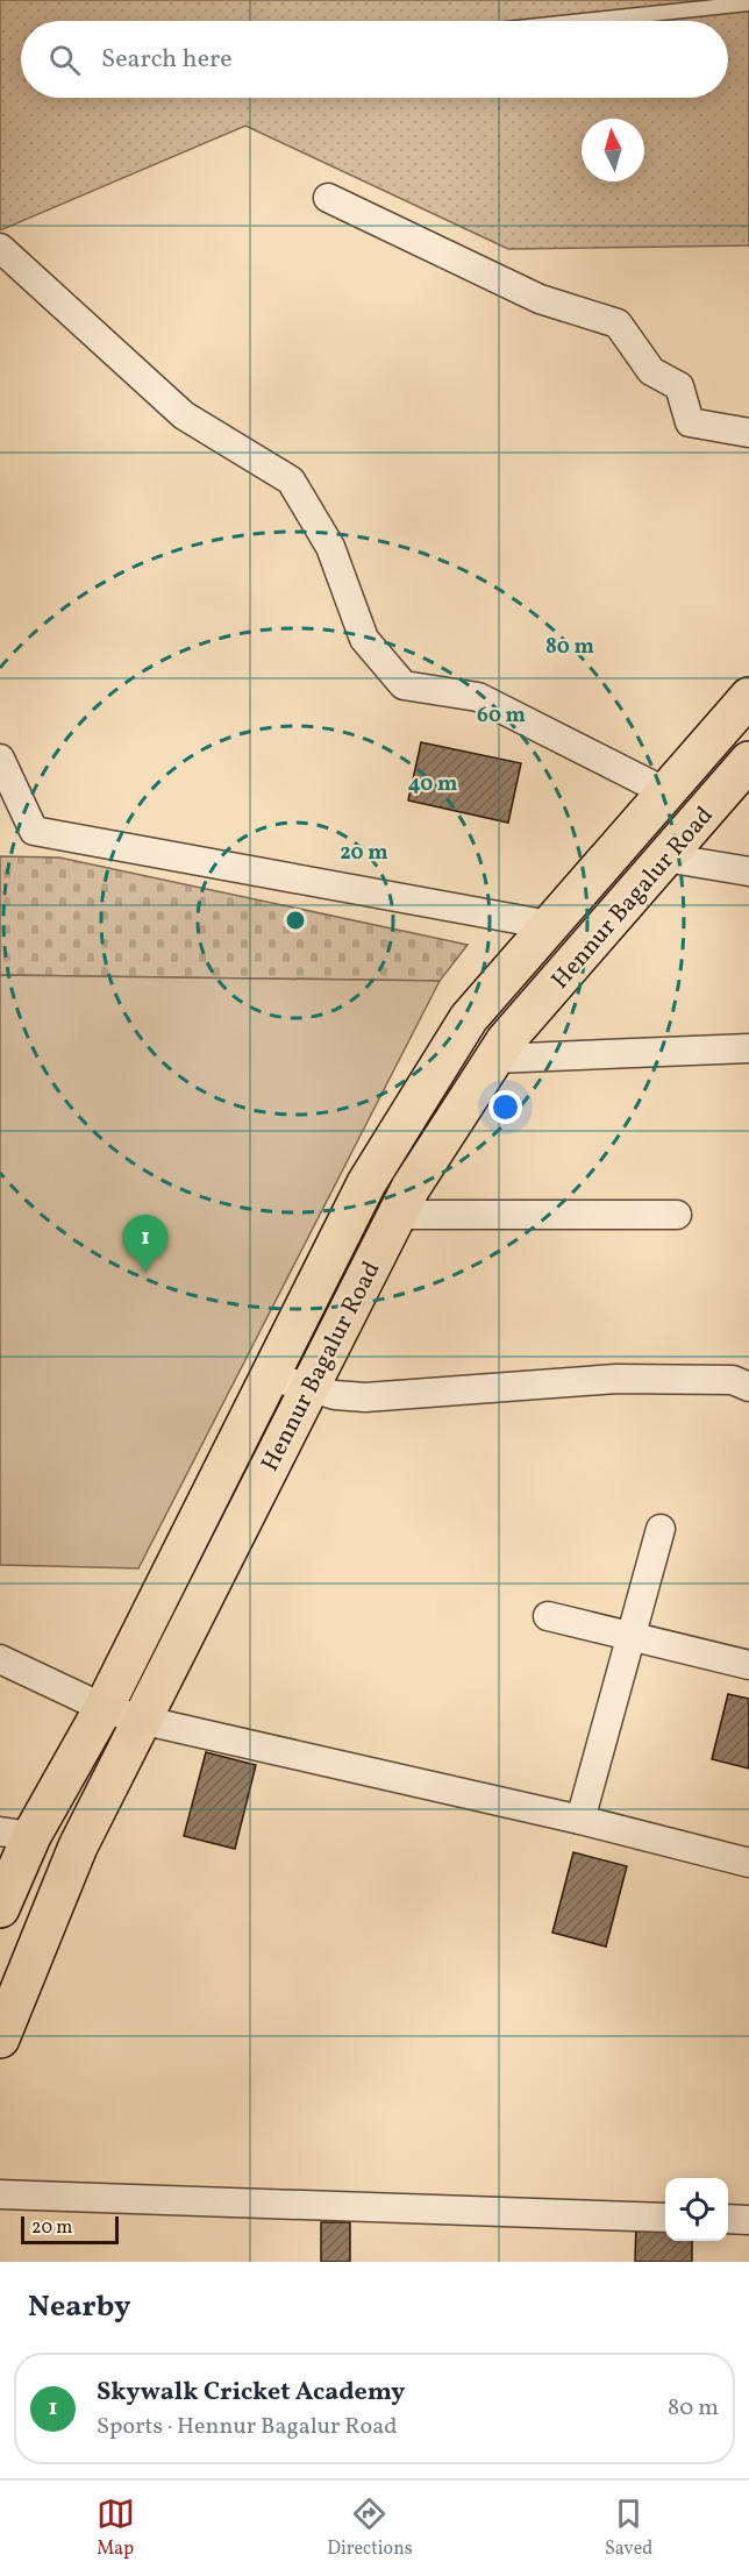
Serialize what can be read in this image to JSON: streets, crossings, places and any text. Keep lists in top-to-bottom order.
{
  "streets": {
    "main road": ["Hennur Bagalur Road"]
  },
  "scale_bar": "20 m",
  "north": "top",
  "page": {
    "search": "Search here",
    "pins": "1",
    "scale": "20 m",
    "heading": "Nearby",
    "list": [
      {
        "mark": "1",
        "name": "Skywalk Cricket Academy",
        "note": "Sports · Hennur Bagalur Road",
        "value": "80 m"
      }
    ],
    "nav": ["Map", "Directions", "Saved"]
  },
  "rings": [
    "80 m",
    "60 m",
    "40 m",
    "20 m"
  ]
}
